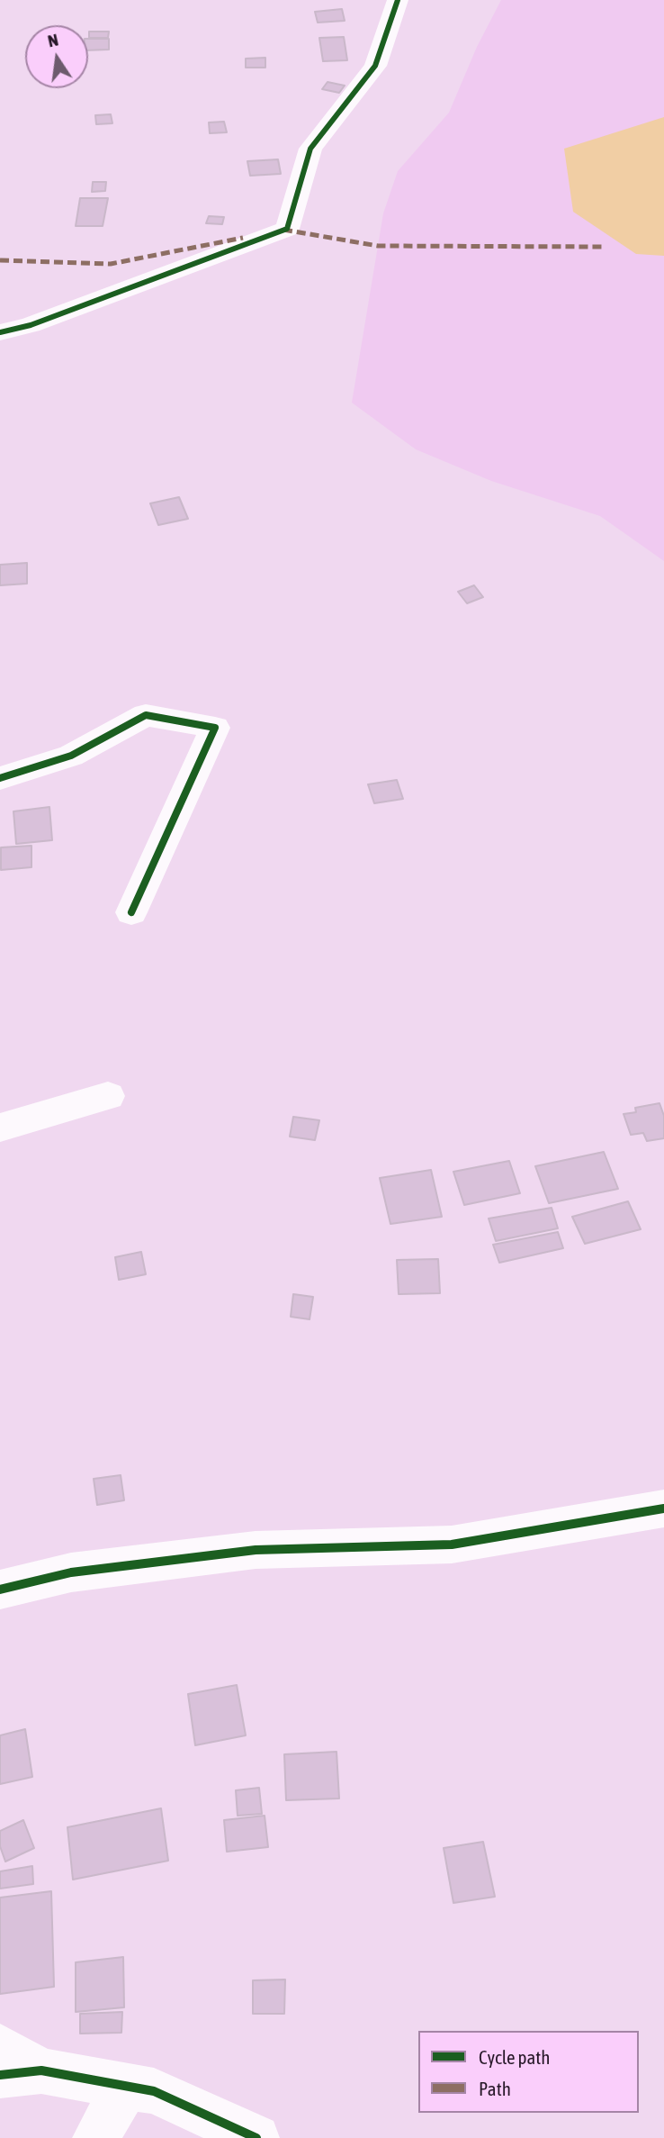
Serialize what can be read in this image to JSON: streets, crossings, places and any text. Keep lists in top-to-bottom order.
{
  "legend": ["Cycle path", "Path"],
  "north": "top"
}
